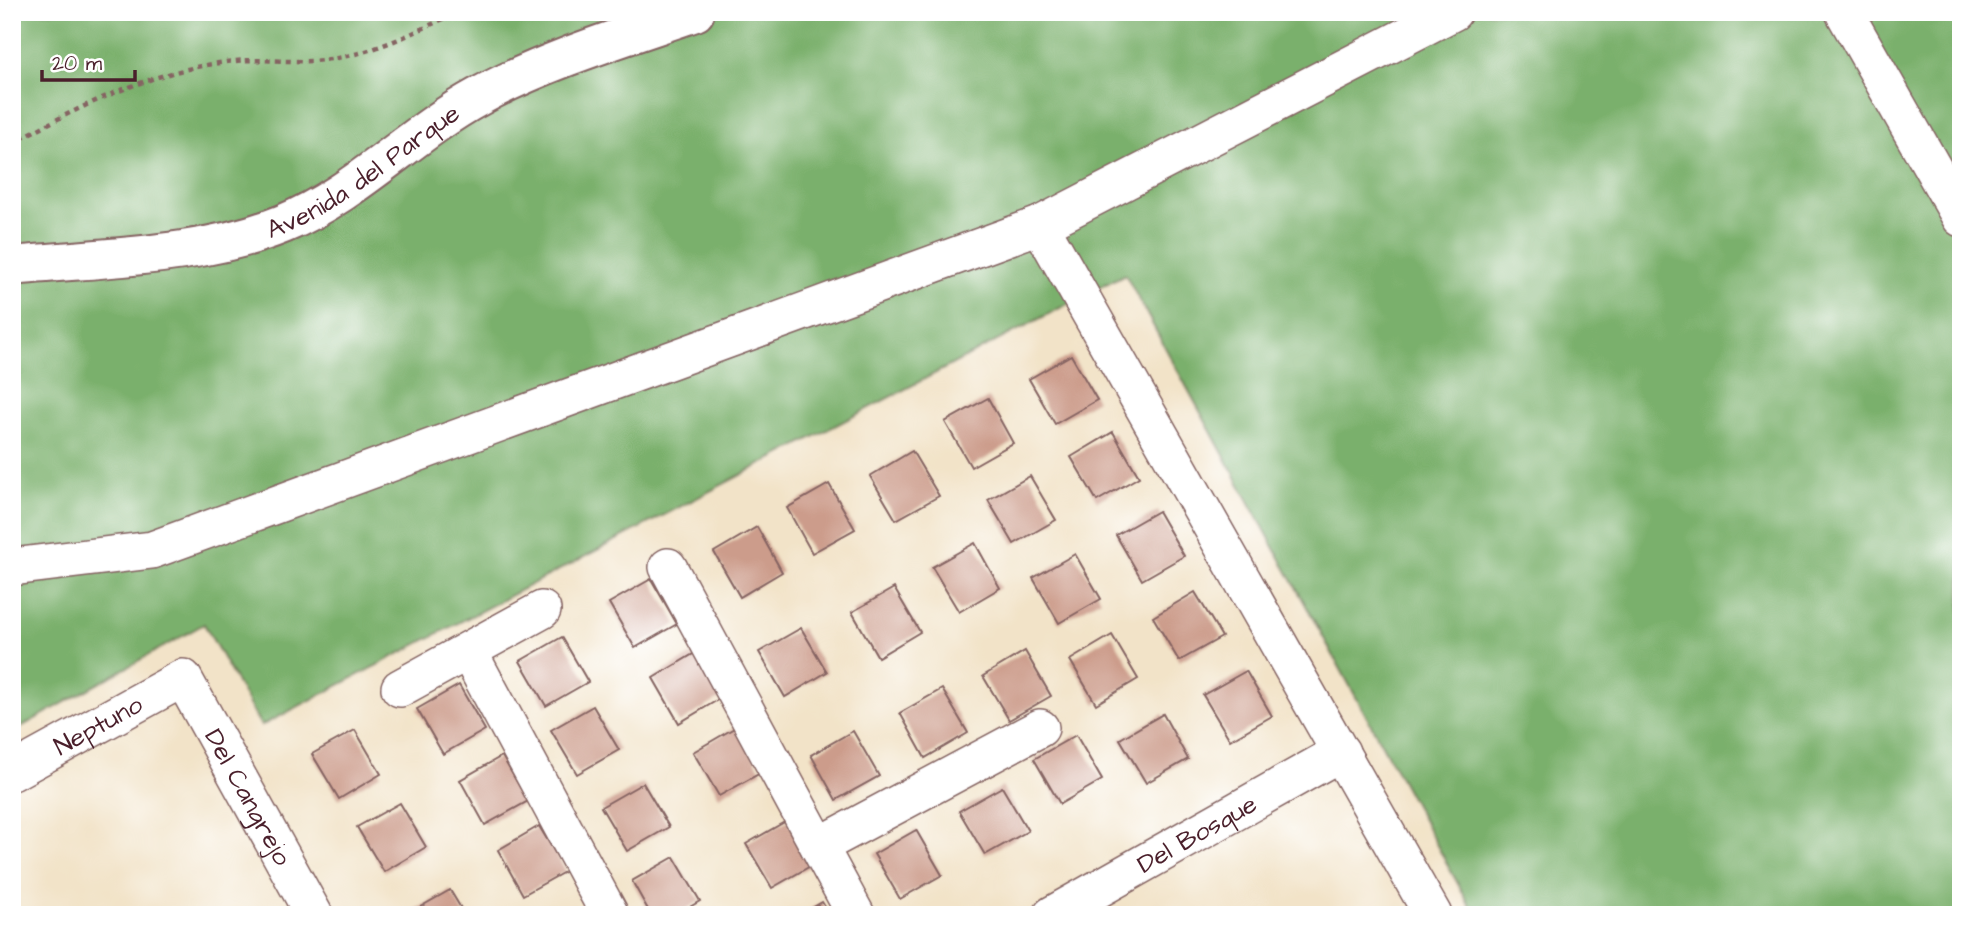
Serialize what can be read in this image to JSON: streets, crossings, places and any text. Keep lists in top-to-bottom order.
{
  "streets": {
    "main road": ["Avenida del Parque"],
    "street": ["Neptuno", "Del Cangrejo", "Del Bosque"]
  },
  "crossings": [
    ["Neptuno", "Del Cangrejo"]
  ],
  "scale_bar": "20 m"
}
